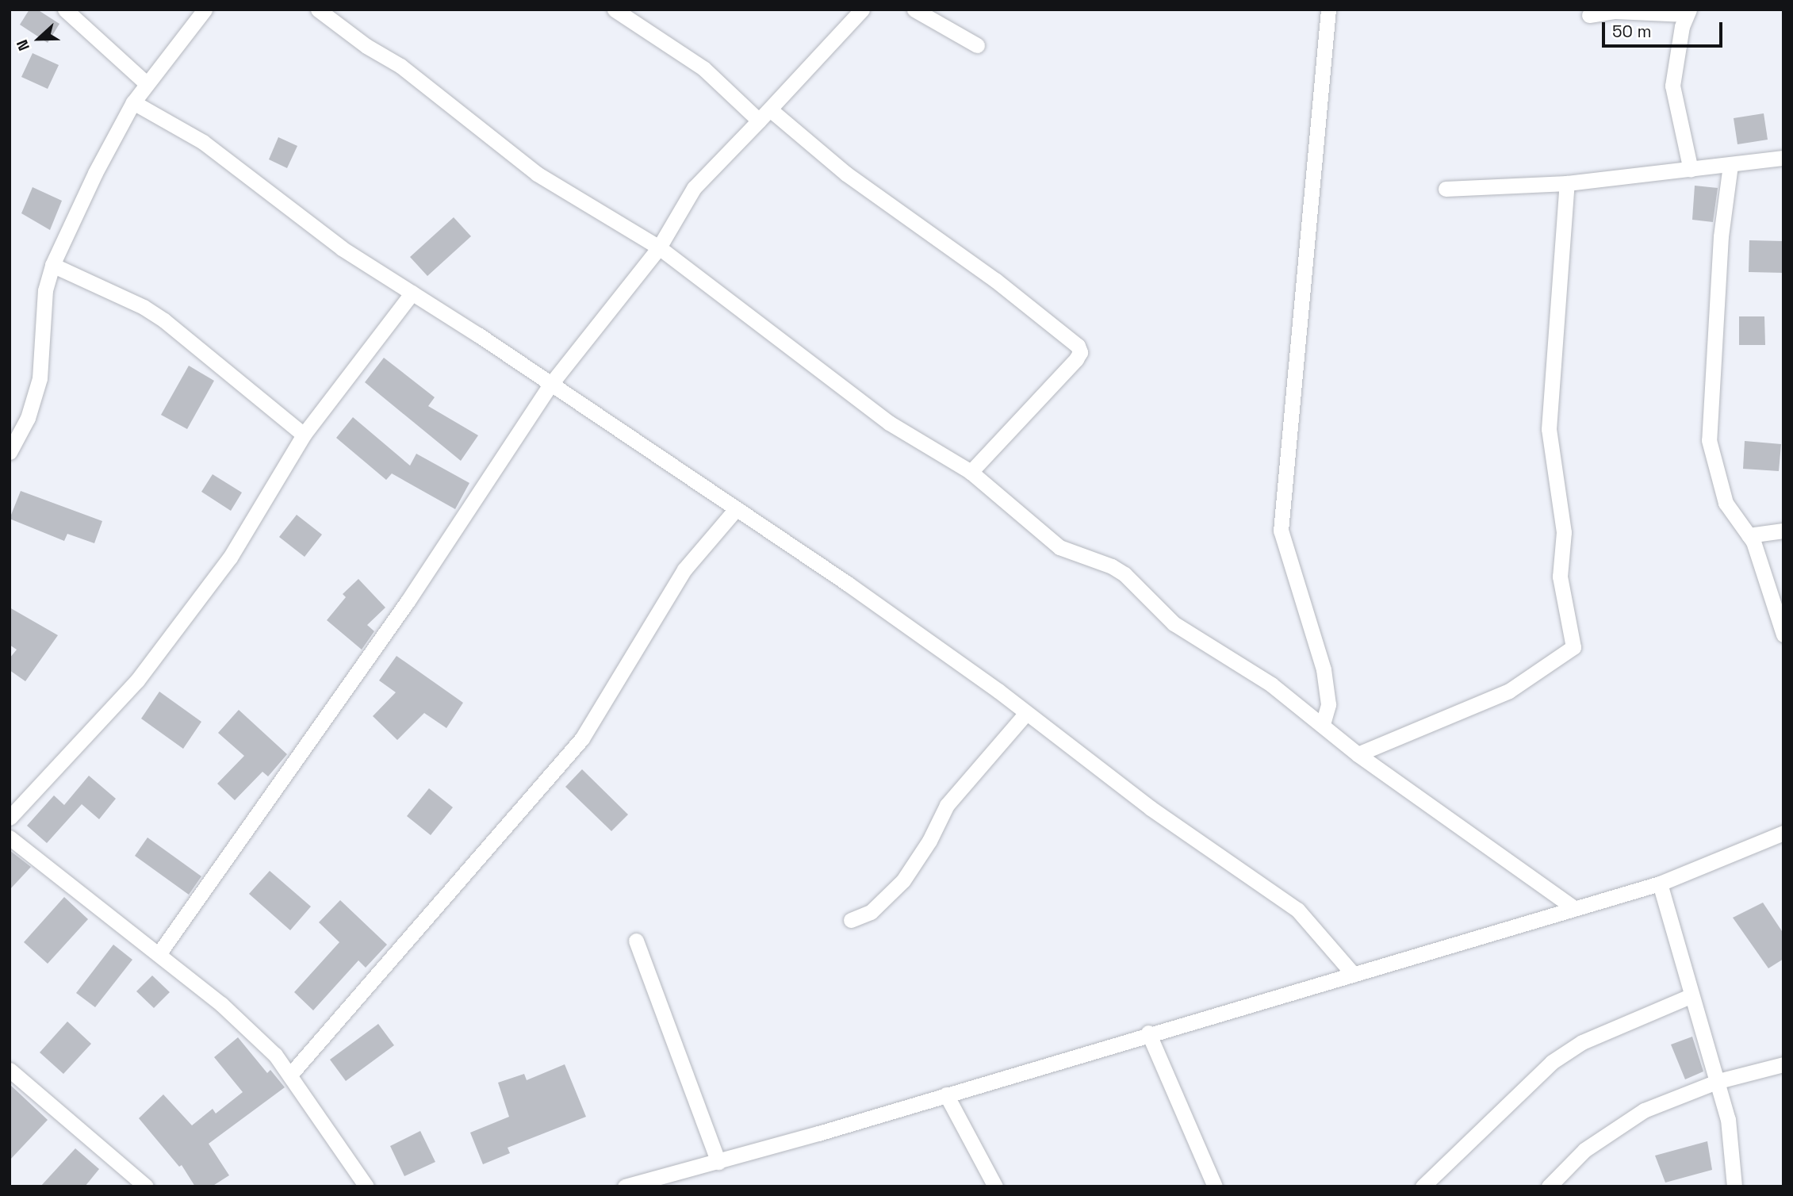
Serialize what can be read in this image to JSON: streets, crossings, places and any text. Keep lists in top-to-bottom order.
{
  "scale_bar": "50 m",
  "north": "left"
}
